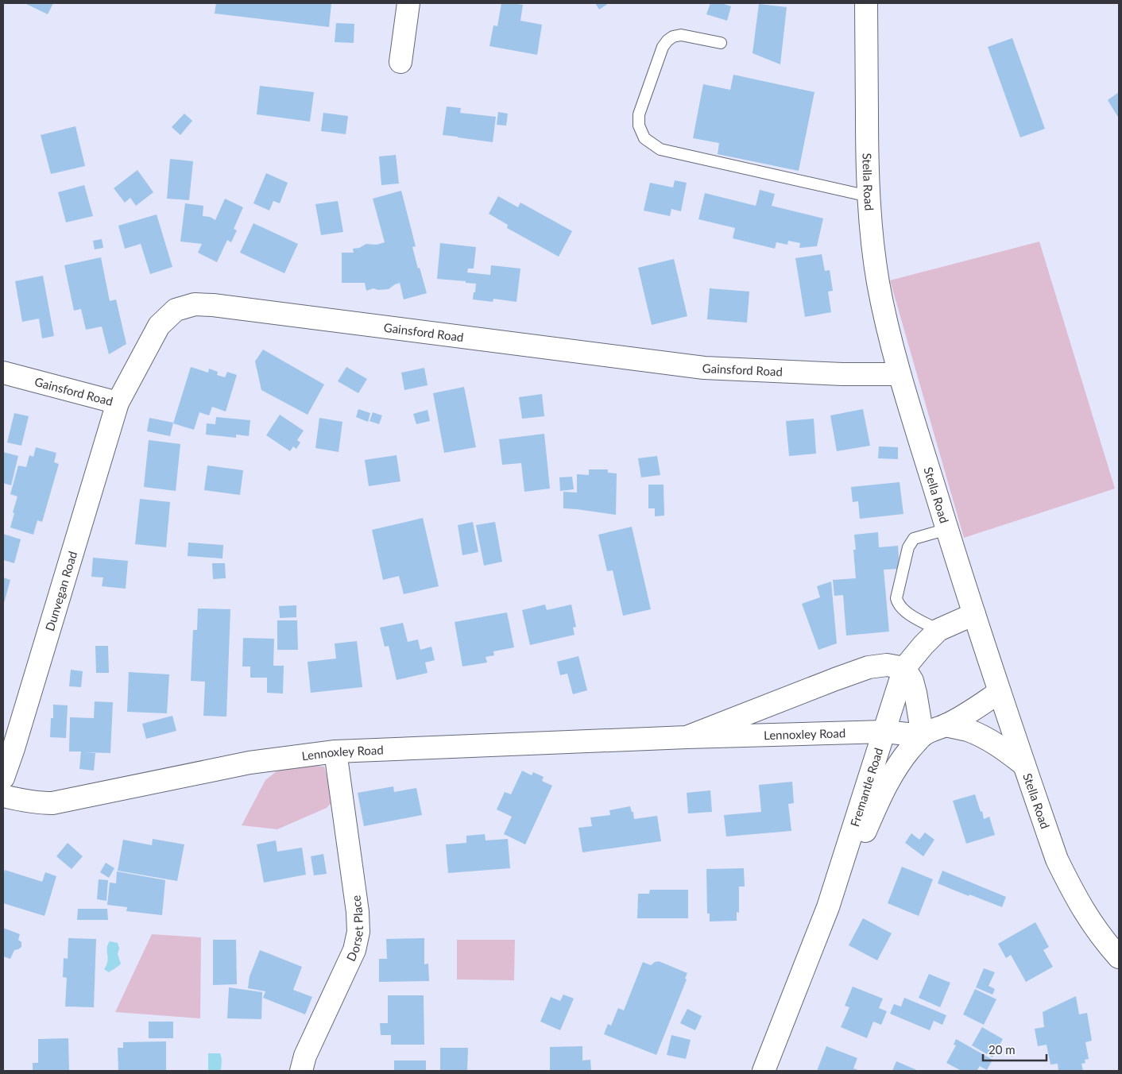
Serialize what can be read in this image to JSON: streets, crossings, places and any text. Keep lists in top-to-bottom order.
{
  "streets": {
    "street": [
      "Stella Road",
      "Gainsford Road",
      "Dunvegan Road",
      "Lennoxley Road",
      "Fremantle Road",
      "Dorset Place"
    ]
  },
  "crossings": [
    ["Stella Road", "Gainsford Road"],
    ["Gainsford Road", "Dunvegan Road"],
    ["Lennoxley Road", "Fremantle Road"],
    ["Lennoxley Road", "Dorset Place"]
  ],
  "scale_bar": "20 m"
}
